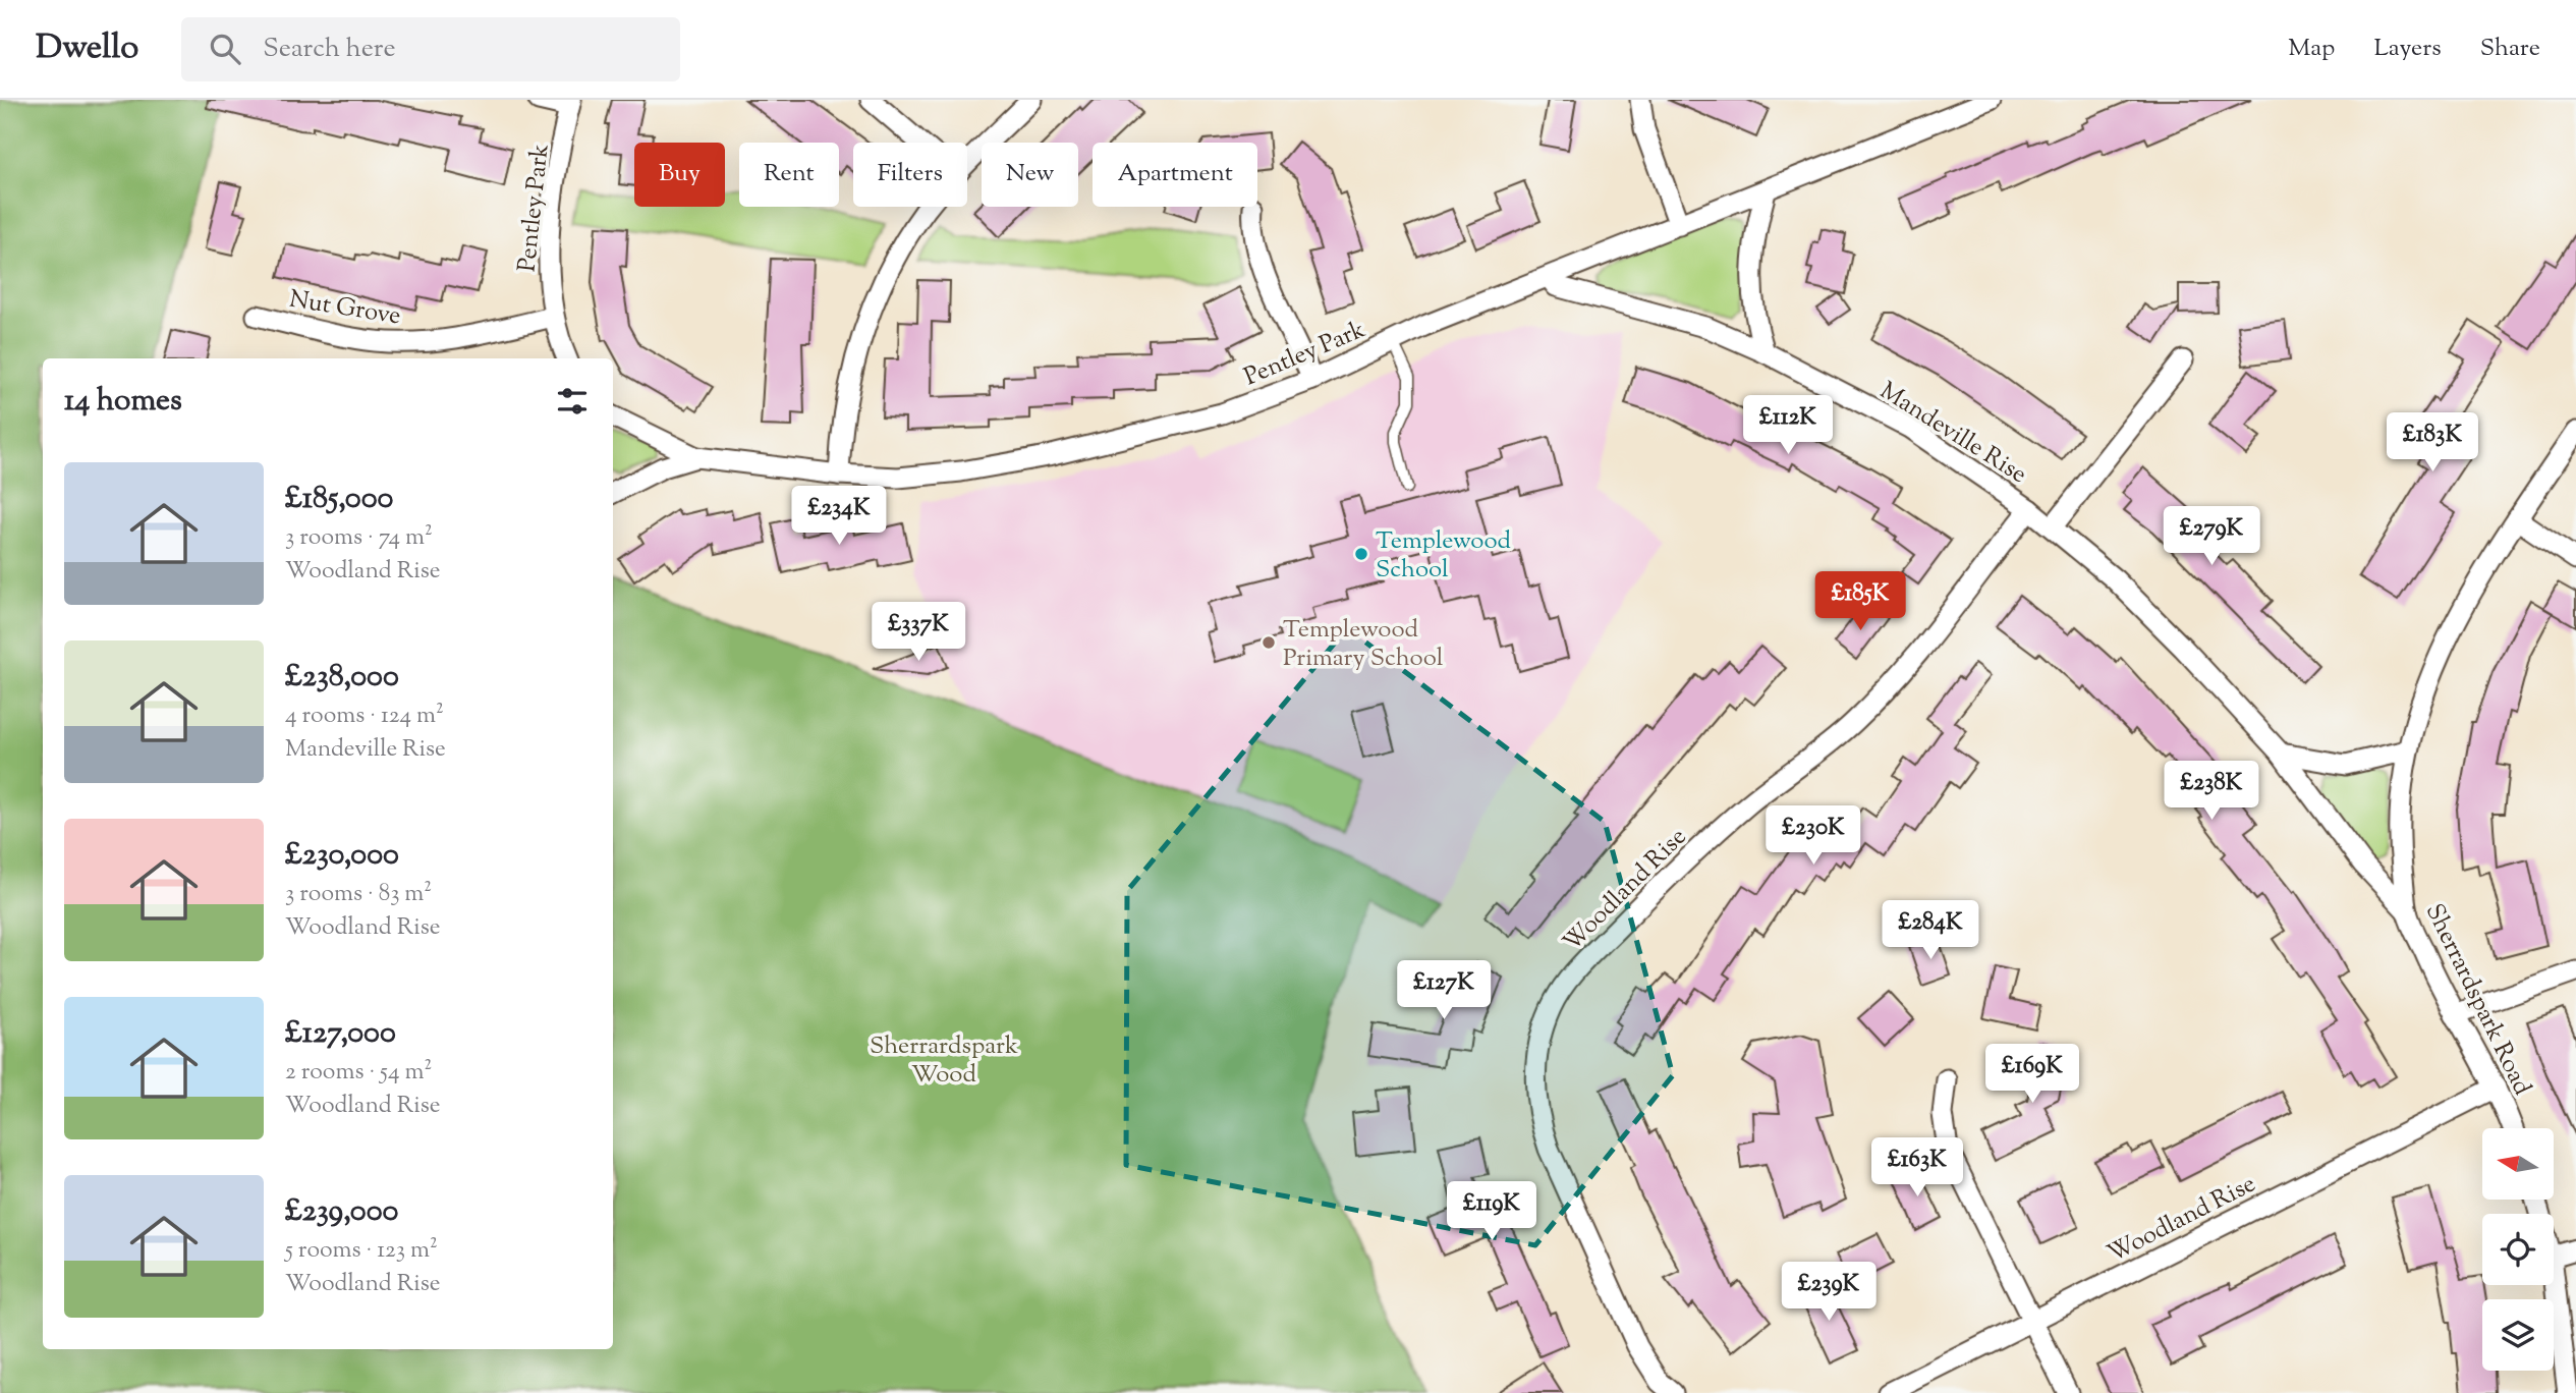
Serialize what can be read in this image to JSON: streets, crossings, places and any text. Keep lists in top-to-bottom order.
{
  "streets": {
    "street": [
      "Pentley Park",
      "Nut Grove",
      "Mandeville Rise",
      "Woodland Rise",
      "Sherrardspark Road"
    ]
  },
  "crossings": [
    ["Pentley Park", "Nut Grove"],
    ["Pentley Park", "Mandeville Rise"],
    ["Mandeville Rise", "Woodland Rise"],
    ["Mandeville Rise", "Sherrardspark Road"],
    ["Woodland Rise", "Sherrardspark Road"]
  ],
  "parks": ["Sherrardspark Wood"],
  "places": ["Templewood School", "Templewood Primary School"],
  "north": "left",
  "page": {
    "header": "Dwello",
    "search": "Search here",
    "nav": ["Map", "Layers", "Share"],
    "chip": [
      "Buy",
      "Rent",
      "Filters",
      "New",
      "Apartment"
    ],
    "heading": "14 homes",
    "price": [
      "£112K",
      "£183K",
      "£234K",
      "£279K",
      "£185K",
      "£337K",
      "£238K",
      "£230K",
      "£284K",
      "£127K",
      "£169K",
      "£163K",
      "£119K",
      "£239K"
    ],
    "list": [
      {
        "name": "£185,000",
        "note": "3 rooms · 74 m² · Woodland Rise"
      },
      {
        "name": "£238,000",
        "note": "4 rooms · 124 m² · Mandeville Rise"
      },
      {
        "name": "£230,000",
        "note": "3 rooms · 83 m² · Woodland Rise"
      },
      {
        "name": "£127,000",
        "note": "2 rooms · 54 m² · Woodland Rise"
      },
      {
        "name": "£239,000",
        "note": "5 rooms · 123 m² · Woodland Rise"
      }
    ]
  }
}
